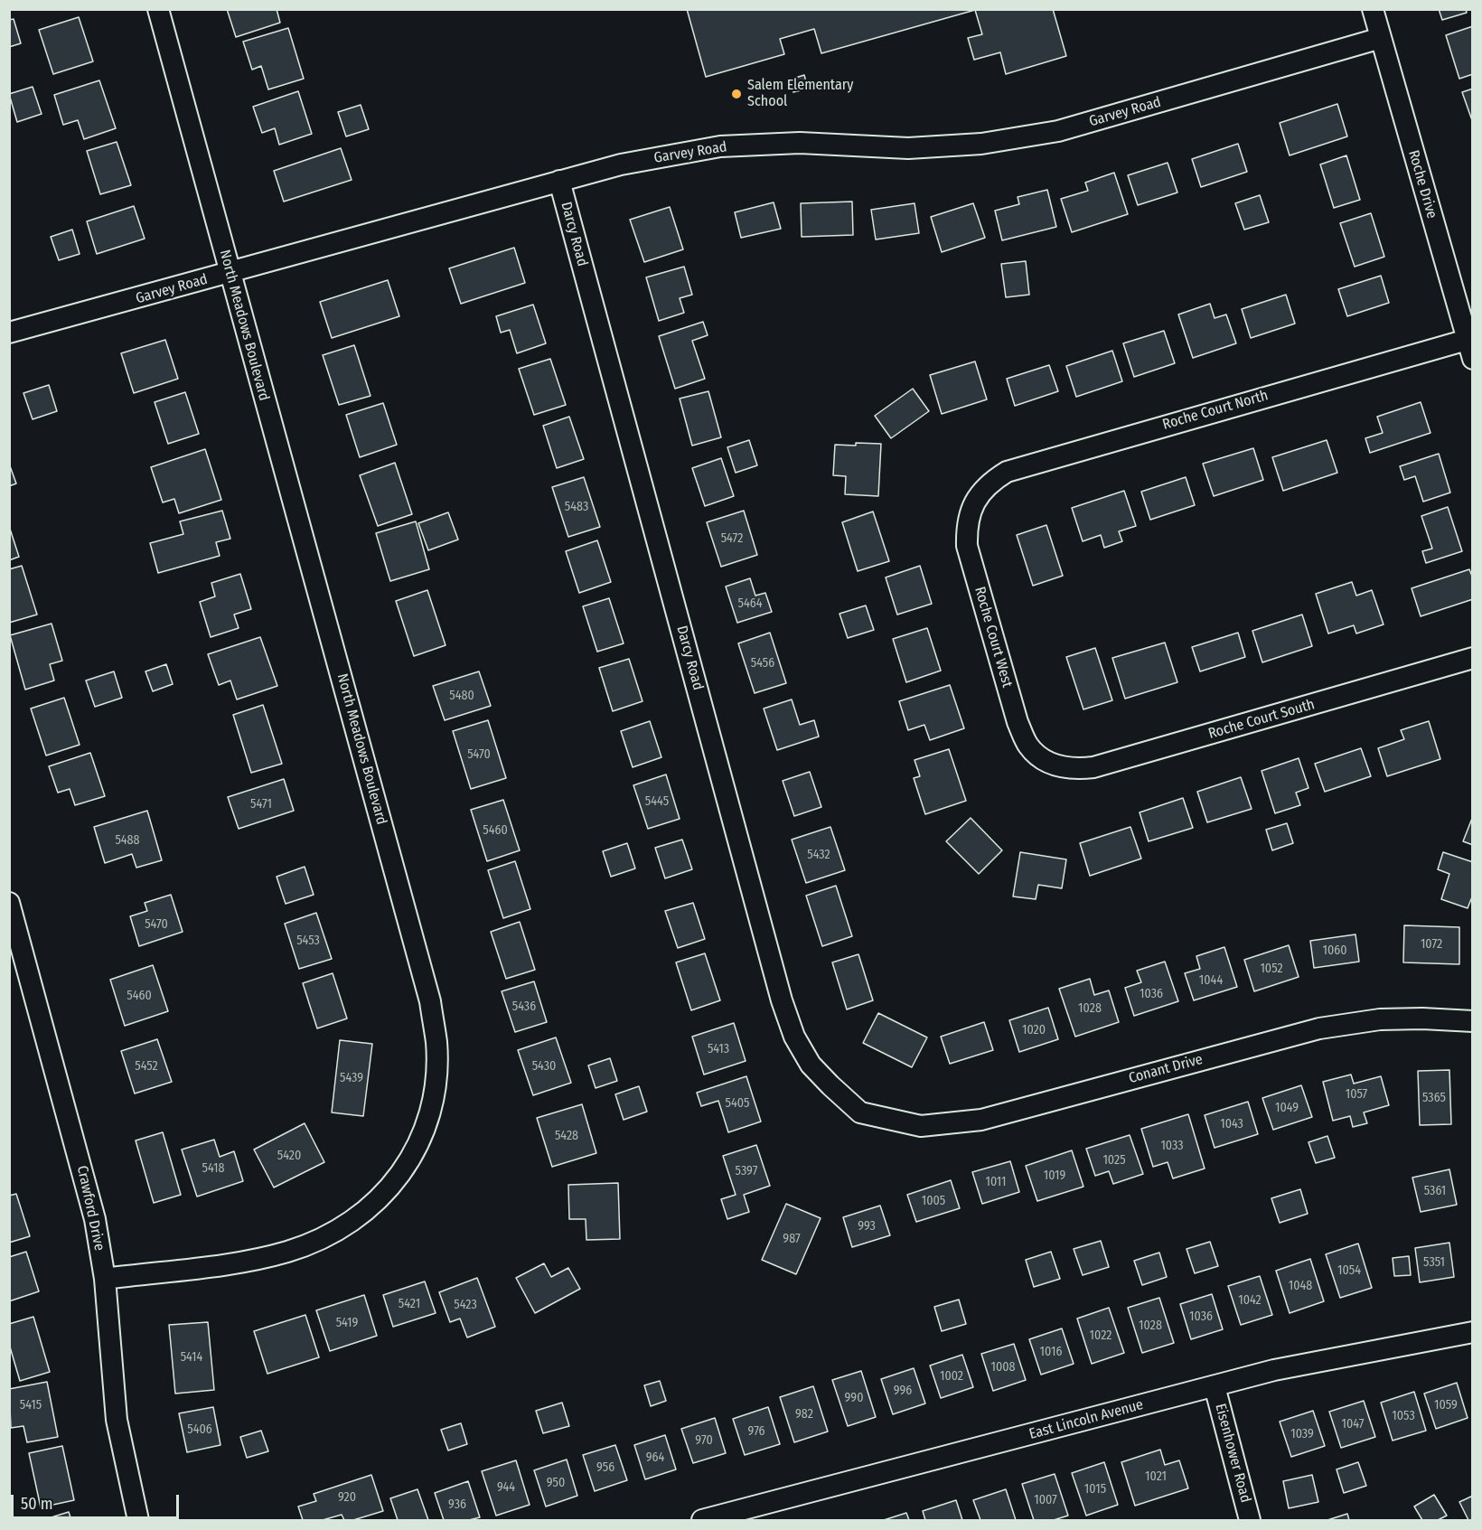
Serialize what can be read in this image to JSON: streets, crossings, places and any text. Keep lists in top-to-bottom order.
{
  "streets": {
    "street": [
      "Garvey Road",
      "Roche Drive",
      "Darcy Road",
      "North Meadows Boulevard",
      "Roche Court North",
      "Roche Court West",
      "Roche Court South",
      "Conant Drive",
      "Crawford Drive",
      "East Lincoln Avenue",
      "Eisenhower Road"
    ]
  },
  "crossings": [
    ["Garvey Road", "Roche Drive"],
    ["Garvey Road", "Darcy Road"],
    ["Garvey Road", "North Meadows Boulevard"],
    ["Roche Drive", "Roche Court North"],
    ["Darcy Road", "Conant Drive"],
    ["North Meadows Boulevard", "Crawford Drive"],
    ["Roche Court North", "Roche Court West"],
    ["Roche Court West", "Roche Court South"],
    ["East Lincoln Avenue", "Eisenhower Road"]
  ],
  "places": ["Salem Elementary School"],
  "house_numbers": [
    "5483",
    "5472",
    "5464",
    "5456",
    "5480",
    "5470",
    "5445",
    "5471",
    "5460",
    "5488",
    "5432",
    "5470",
    "5453",
    "1072",
    "1060",
    "1052",
    "1044",
    "1036",
    "5460",
    "5436",
    "1028",
    "1020",
    "5413",
    "5452",
    "5430",
    "5439",
    "1057",
    "5365",
    "5405",
    "1049",
    "1043",
    "5428",
    "1033",
    "5420",
    "1025",
    "5418",
    "5397",
    "1019",
    "1011",
    "5361",
    "1005",
    "993",
    "987",
    "5351",
    "1054",
    "1048",
    "1042",
    "5421",
    "5423",
    "1036",
    "5419",
    "1028",
    "1022",
    "1016",
    "5414",
    "1008",
    "1002",
    "996",
    "990",
    "5415",
    "1059",
    "982",
    "1053",
    "1047",
    "5406",
    "976",
    "1039",
    "970",
    "964",
    "956",
    "1021",
    "950",
    "944",
    "1015",
    "920",
    "1007",
    "936"
  ],
  "scale_bar": "50 m"
}
